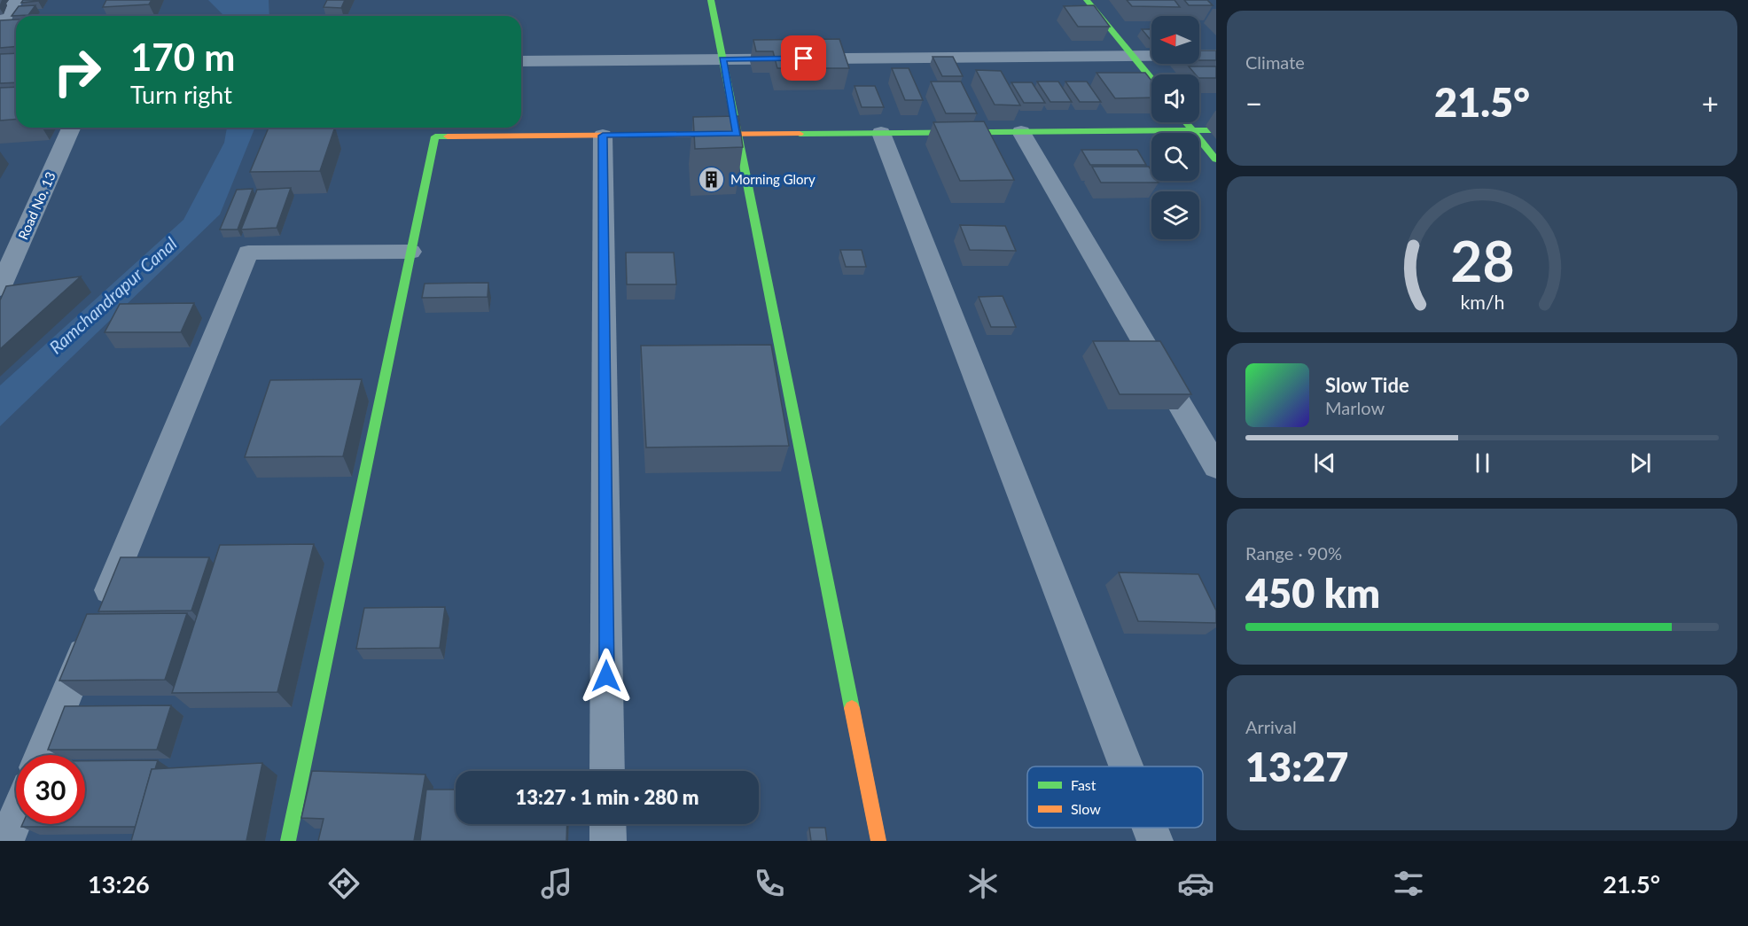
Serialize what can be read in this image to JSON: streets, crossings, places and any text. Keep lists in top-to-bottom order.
{
  "streets": {
    "street": ["Road No. 13"]
  },
  "water": ["Ramchandrapur Canal"],
  "places": {
    "building": ["Morning Glory"]
  },
  "legend": ["Fast", "Slow"],
  "north": "left",
  "page": {
    "tile": [
      "Climate",
      ["Range · 90%", "450 km"],
      ["Arrival", "13:27"]
    ],
    "turn": ["170 m", "Turn right"],
    "heat": ["−", "21.5°", "+"],
    "song": ["Slow Tide", "Marlow"],
    "limit": "30",
    "trip": "13:27 · 1 min · 280 m",
    "tabs": ["13:26", "21.5°"],
    "gauge": ["28", "km/h"]
  }
}
